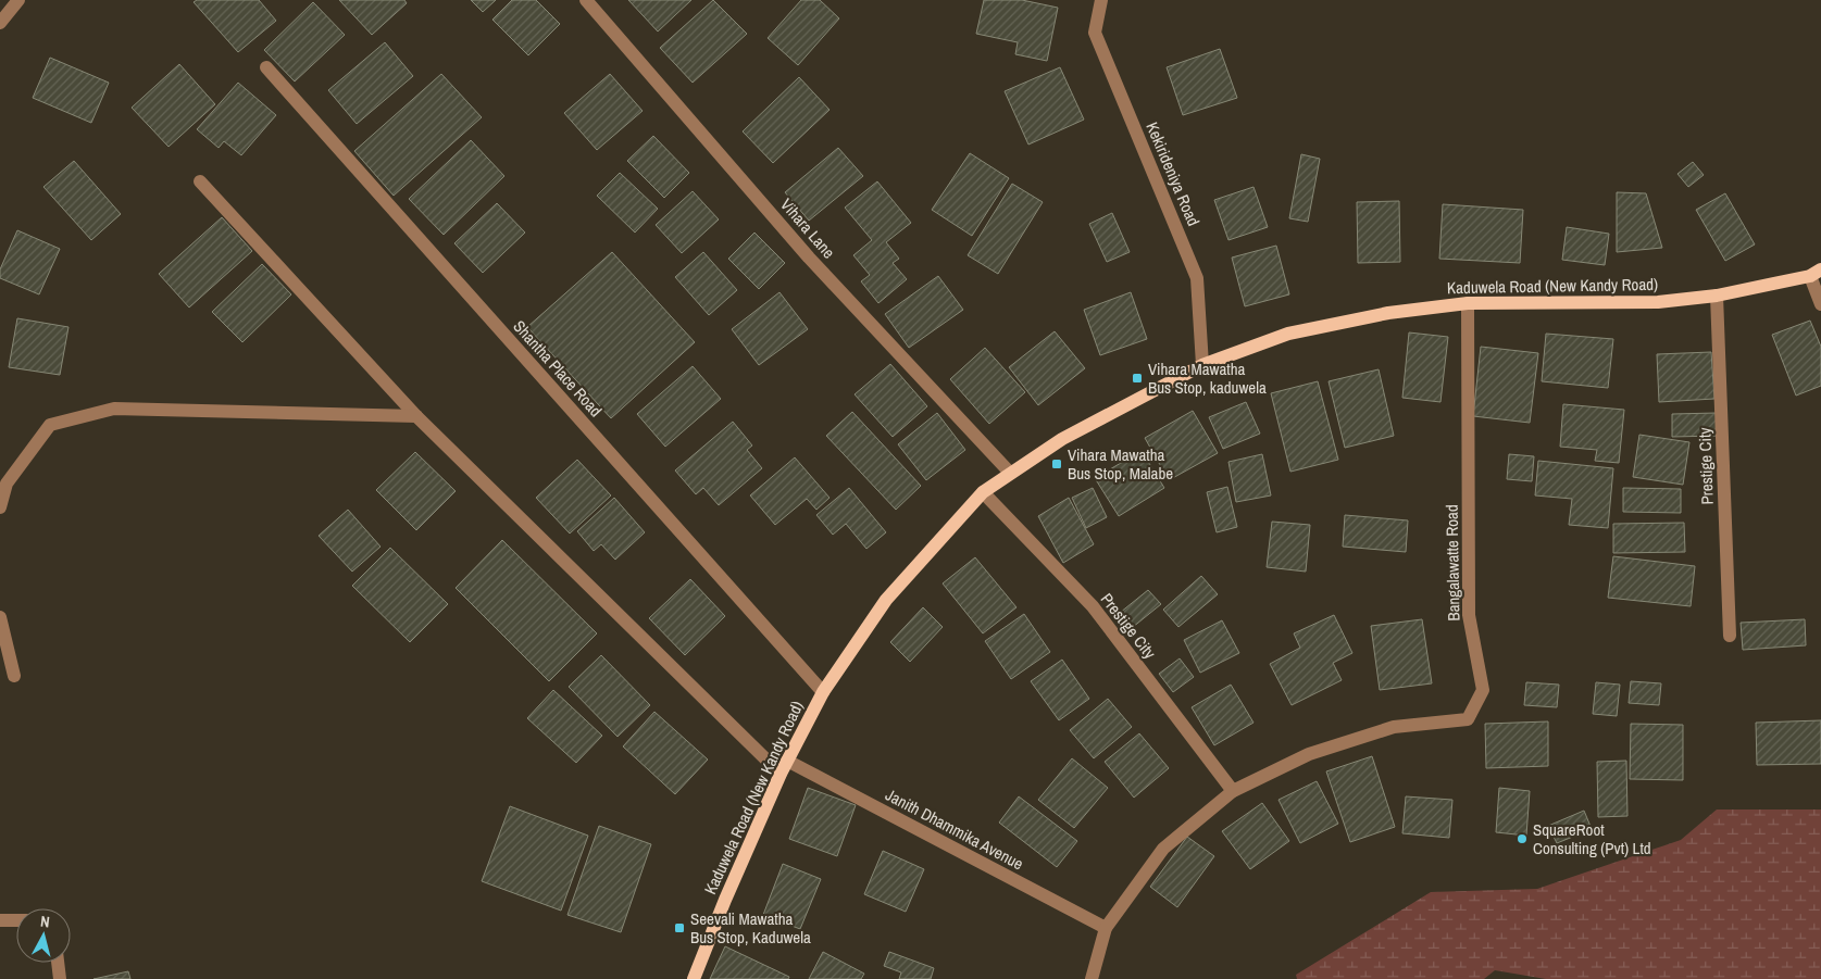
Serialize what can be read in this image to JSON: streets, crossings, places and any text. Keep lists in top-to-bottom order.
{
  "streets": {
    "main road": ["Kaduwela Road (New Kandy Road)"],
    "street": [
      "Kekirideniya Road",
      "Vihara Lane",
      "Shantha Place Road",
      "Prestige City",
      "Bangalawatte Road",
      "Janith Dhammika Avenue"
    ]
  },
  "crossings": [
    ["Kekirideniya Road", "Kaduwela Road (New Kandy Road)"],
    ["Vihara Lane", "Kaduwela Road (New Kandy Road)"],
    ["Kaduwela Road (New Kandy Road)", "Shantha Place Road"],
    ["Kaduwela Road (New Kandy Road)", "Prestige City"],
    ["Kaduwela Road (New Kandy Road)", "Bangalawatte Road"],
    ["Kaduwela Road (New Kandy Road)", "Janith Dhammika Avenue"],
    ["Prestige City", "Bangalawatte Road"],
    ["Bangalawatte Road", "Janith Dhammika Avenue"]
  ],
  "places": {
    "transit": ["Vihara Mawatha Bus Stop, kaduwela", "Vihara Mawatha Bus Stop, Malabe", "Seevali Mawatha Bus Stop, Kaduwela"],
    "other": ["SquareRoot Consulting (Pvt) Ltd"]
  },
  "north": "top"
}
